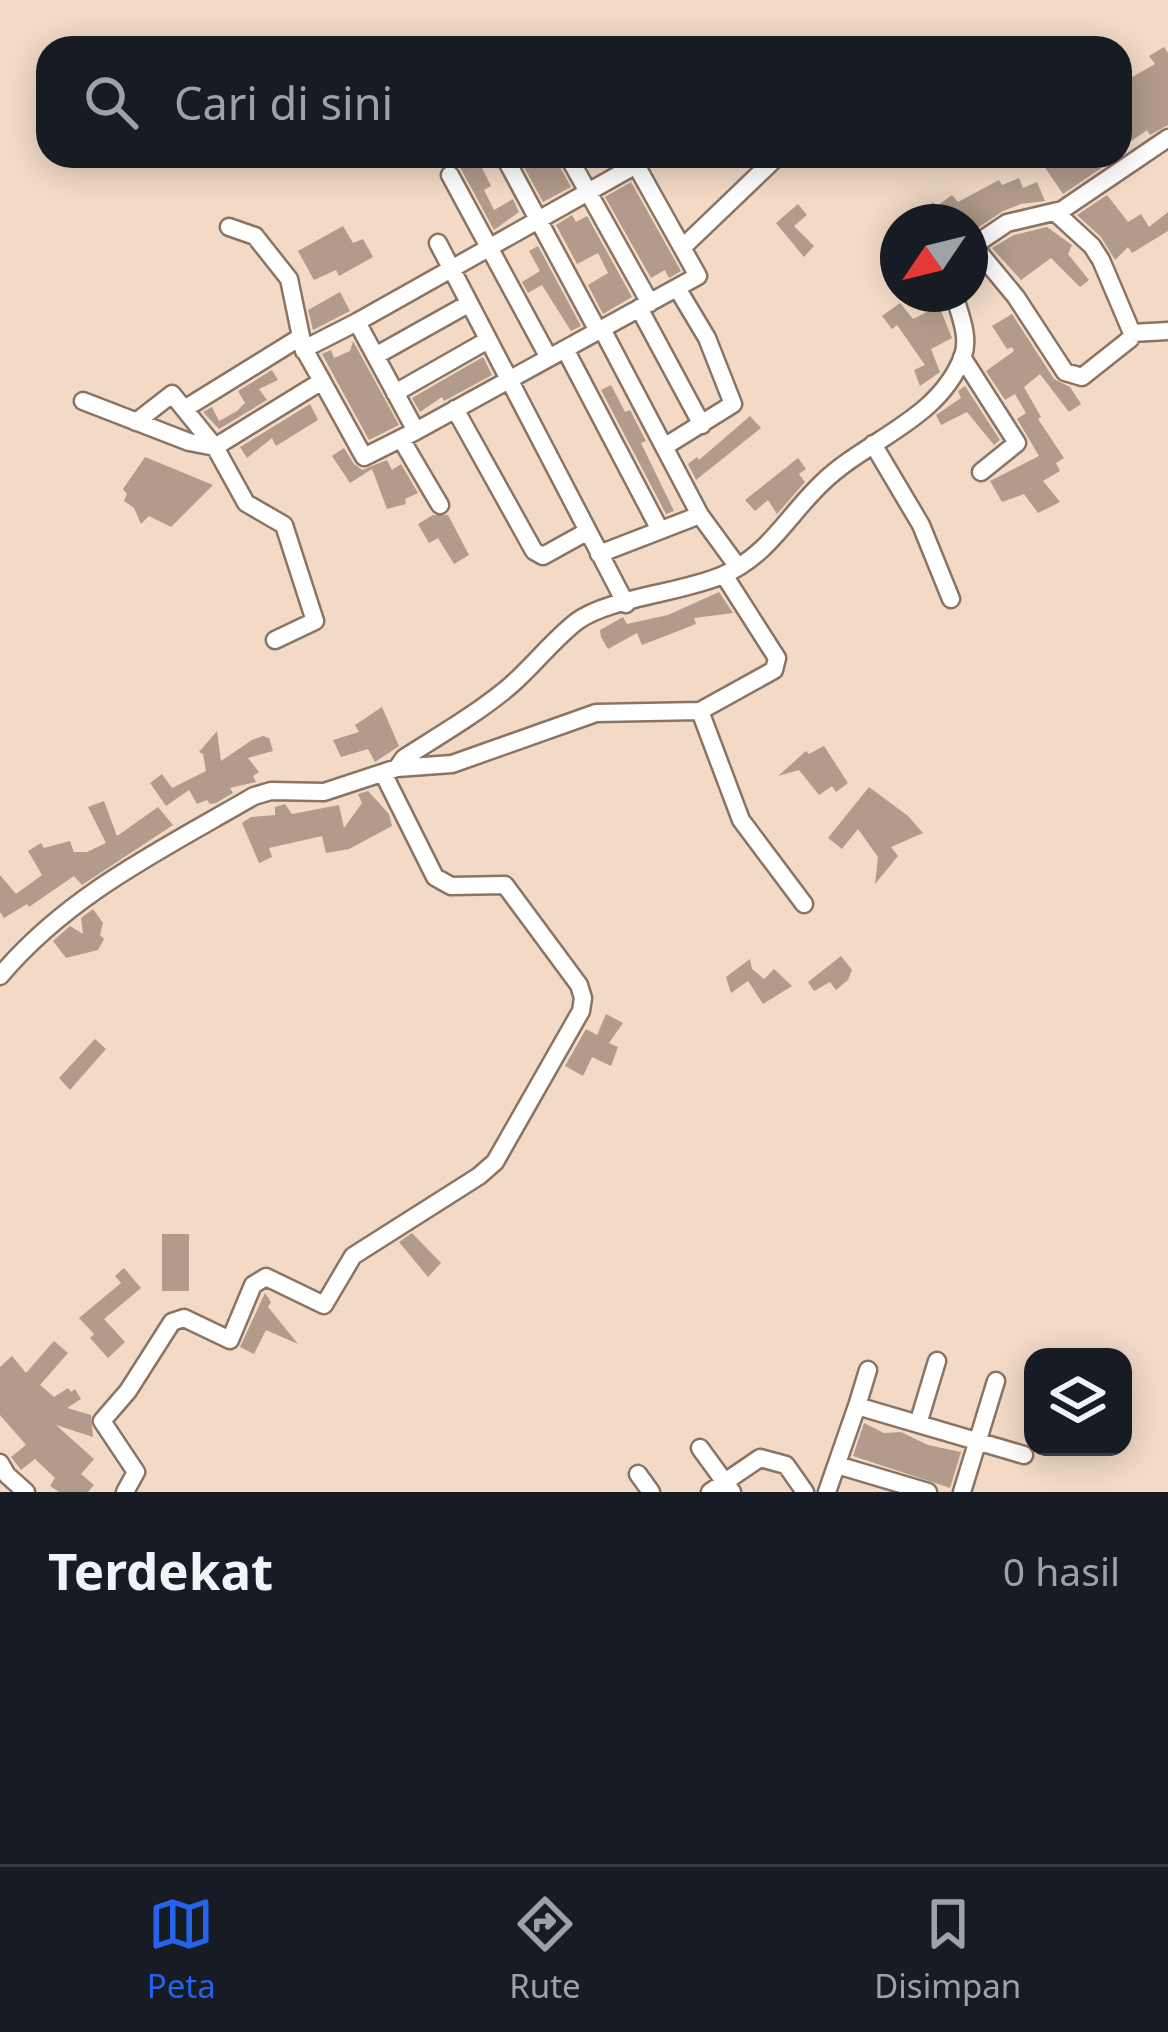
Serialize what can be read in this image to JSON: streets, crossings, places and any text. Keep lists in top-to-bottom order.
{
  "north": "bottom left",
  "page": {
    "search": "Cari di sini",
    "heading": ["Terdekat", "0 hasil"],
    "nav": ["Peta", "Rute", "Disimpan"]
  }
}
